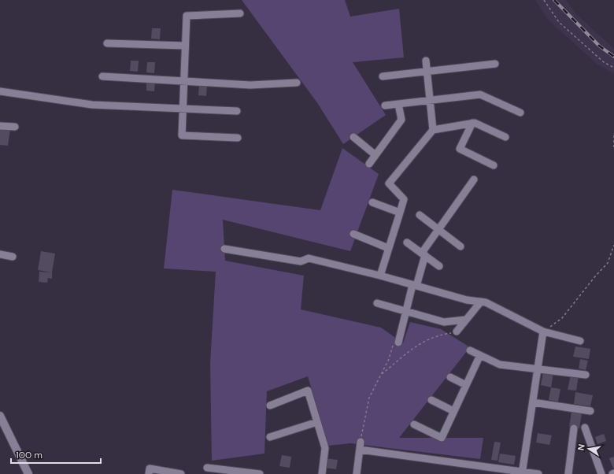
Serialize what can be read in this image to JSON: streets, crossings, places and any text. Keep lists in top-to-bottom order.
{
  "scale_bar": "100 m",
  "north": "left"
}
